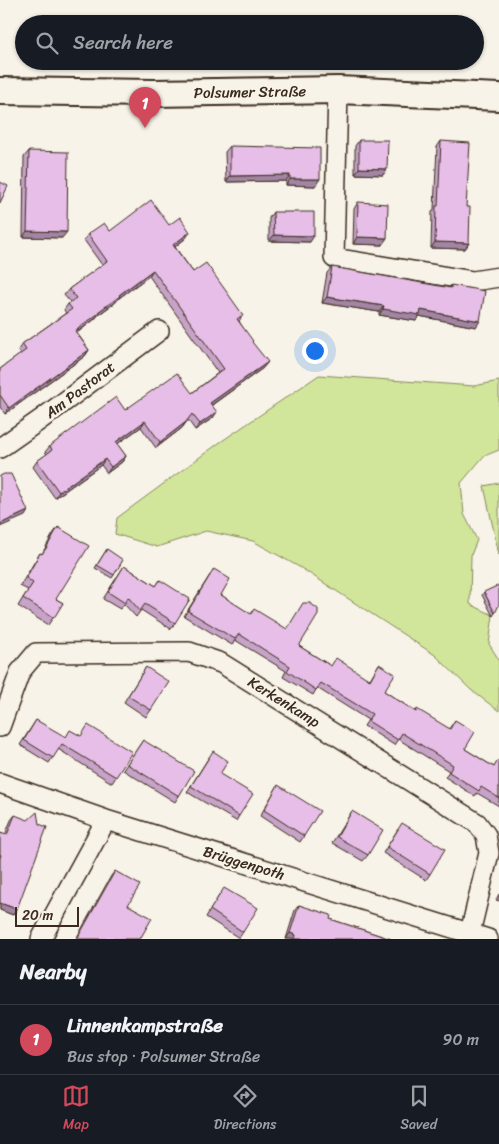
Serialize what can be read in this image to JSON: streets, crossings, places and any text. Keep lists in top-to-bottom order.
{
  "streets": {
    "main road": ["Polsumer Straße"],
    "street": ["Am Pastorat", "Kerkenkamp", "Brüggenpoth"]
  },
  "crossings": [
    ["Kerkenkamp", "Brüggenpoth"]
  ],
  "scale_bar": "20 m",
  "page": {
    "search": "Search here",
    "pins": "1",
    "scale": "20 m",
    "heading": "Nearby",
    "list": [
      {
        "mark": "1",
        "name": "Linnenkampstraße",
        "note": "Bus stop · Polsumer Straße",
        "value": "90 m"
      }
    ],
    "nav": ["Map", "Directions", "Saved"]
  }
}
